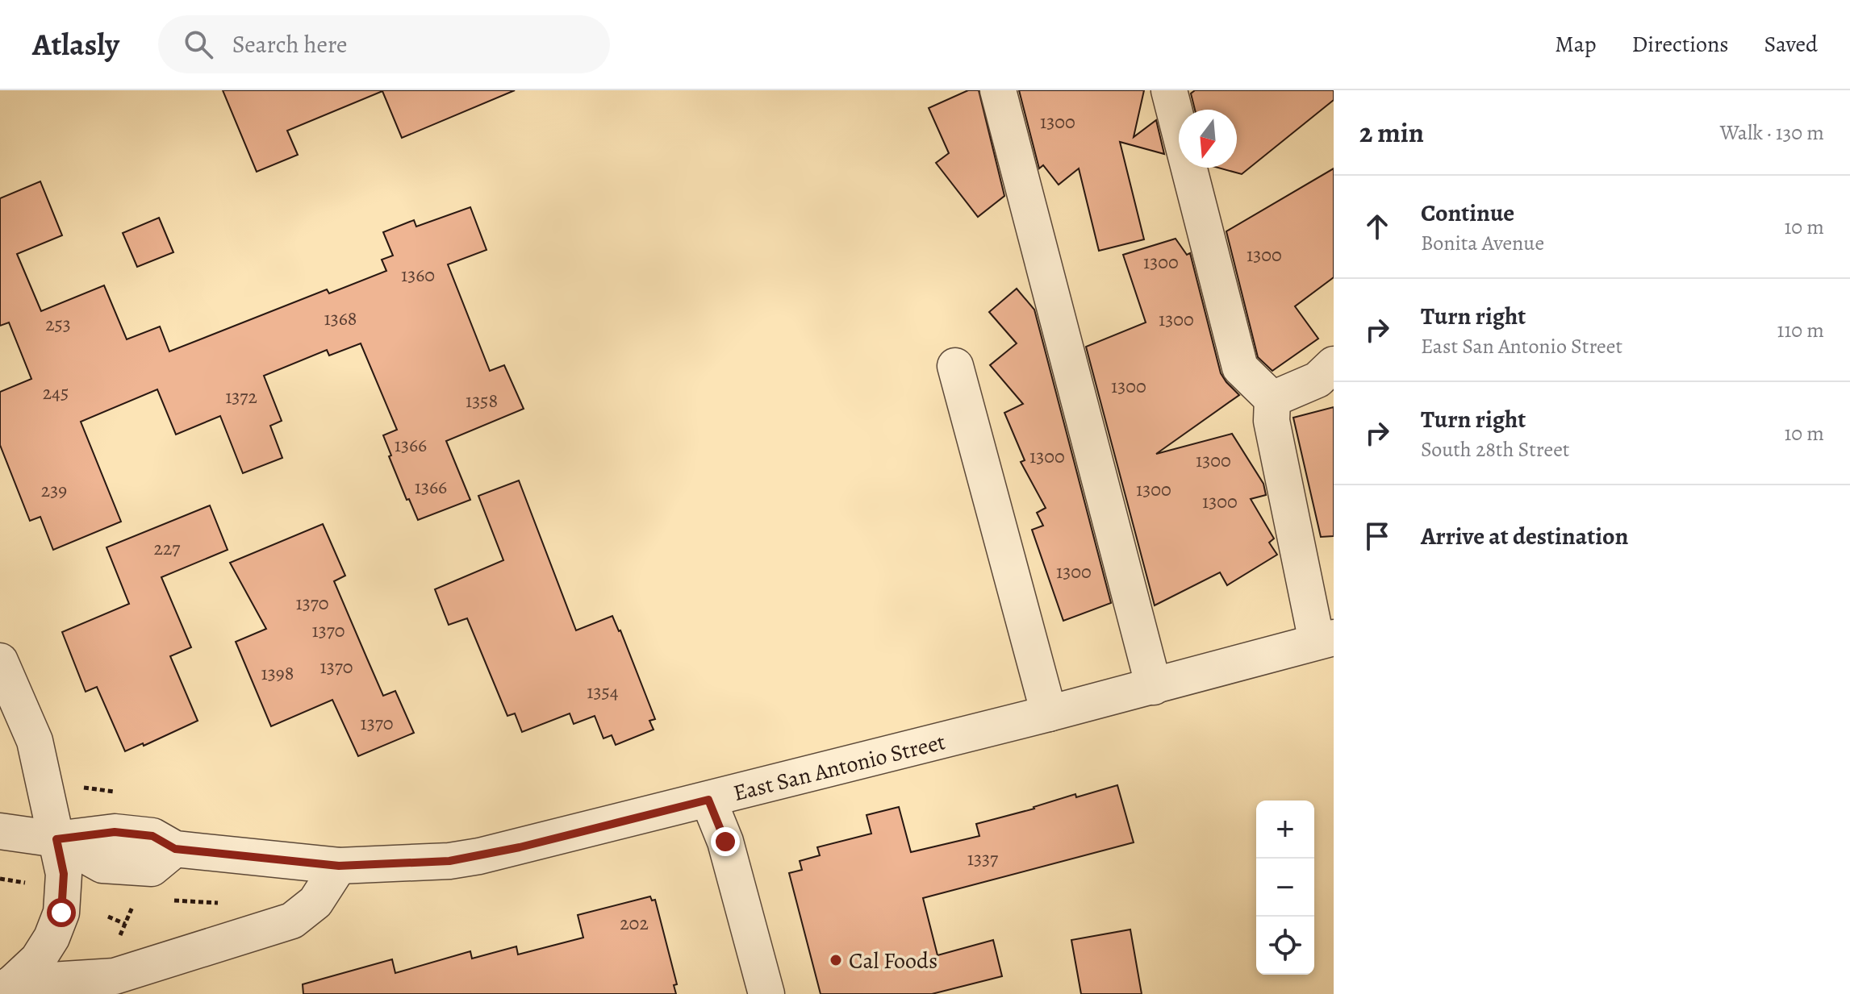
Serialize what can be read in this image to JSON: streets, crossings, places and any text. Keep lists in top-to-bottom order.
{
  "streets": {
    "street": ["East San Antonio Street"]
  },
  "places": ["Cal Foods"],
  "house_numbers": [
    "1300",
    "1300",
    "1300",
    "1360",
    "1368",
    "1300",
    "253",
    "1300",
    "245",
    "1372",
    "1358",
    "1366",
    "1300",
    "1300",
    "1366",
    "1300",
    "239",
    "1300",
    "227",
    "1300",
    "1370",
    "1370",
    "1370",
    "1398",
    "1354",
    "1370",
    "1337",
    "202"
  ],
  "north": "bottom",
  "page": {
    "header": "Atlasly",
    "search": "Search here",
    "nav": ["Map", "Directions", "Saved"],
    "heading": ["2 min", "Walk · 130 m"],
    "list": [
      ["Continue", "Bonita Avenue", "10 m"],
      ["Turn right", "East San Antonio Street", "110 m"],
      ["Turn right", "South 28th Street", "10 m"],
      "Arrive at destination"
    ],
    "map_buttons": ["+", "−"]
  }
}
